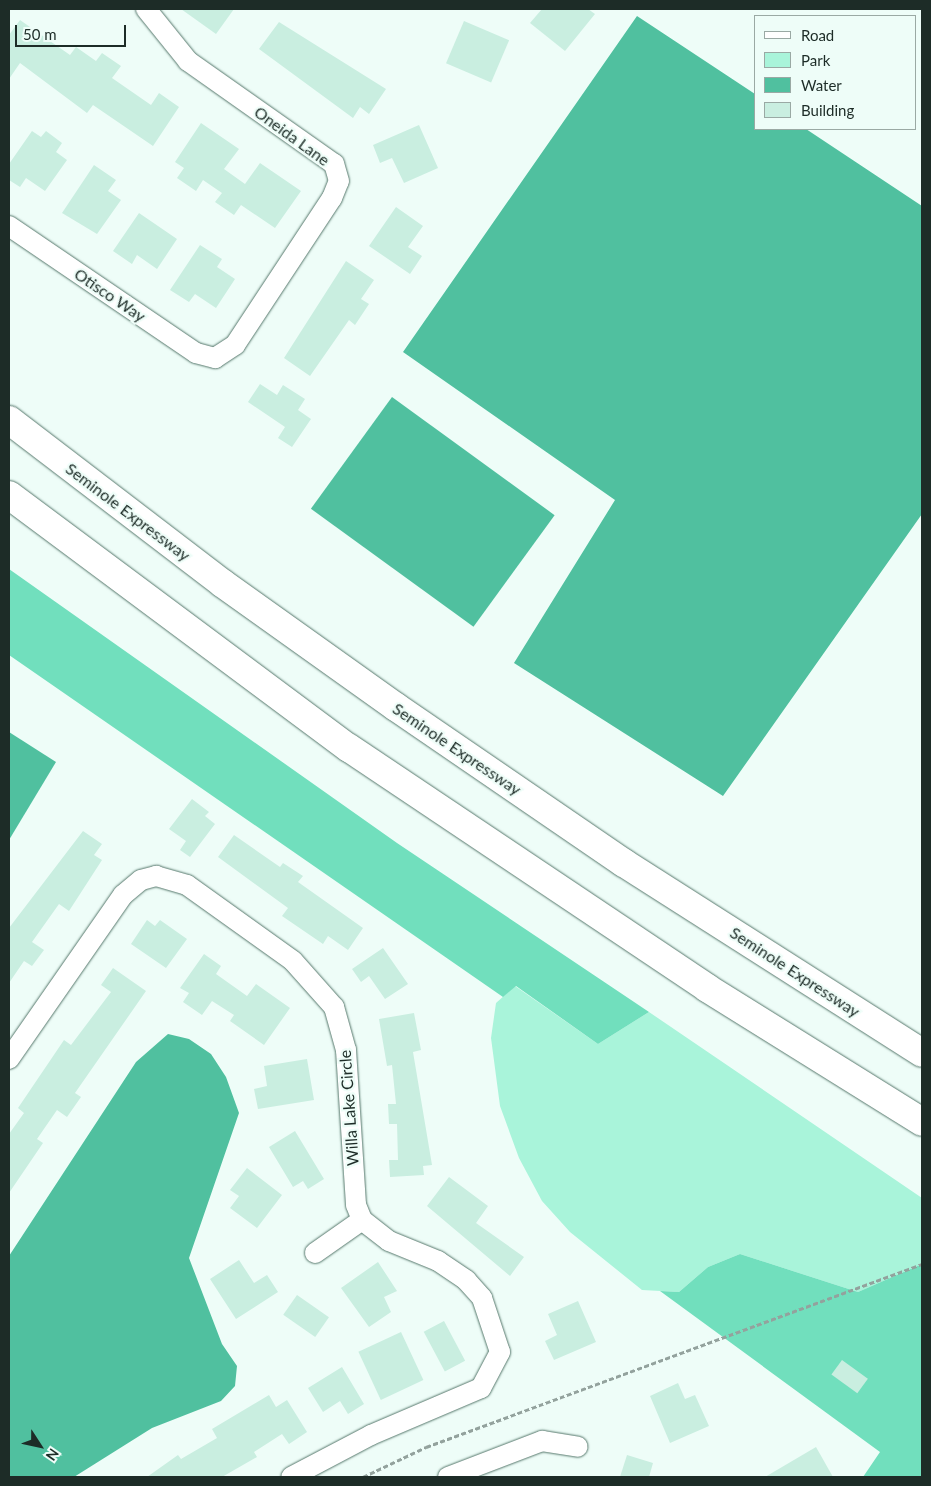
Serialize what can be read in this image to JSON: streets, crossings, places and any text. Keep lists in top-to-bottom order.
{
  "streets": {
    "highway": ["Seminole Expressway"],
    "street": ["Oneida Lane", "Otisco Way", "Willa Lake Circle"]
  },
  "crossings": [
    ["Oneida Lane", "Otisco Way"]
  ],
  "legend": [
    "Road",
    "Park",
    "Water",
    "Building"
  ],
  "scale_bar": "50 m",
  "north": "bottom right"
}
